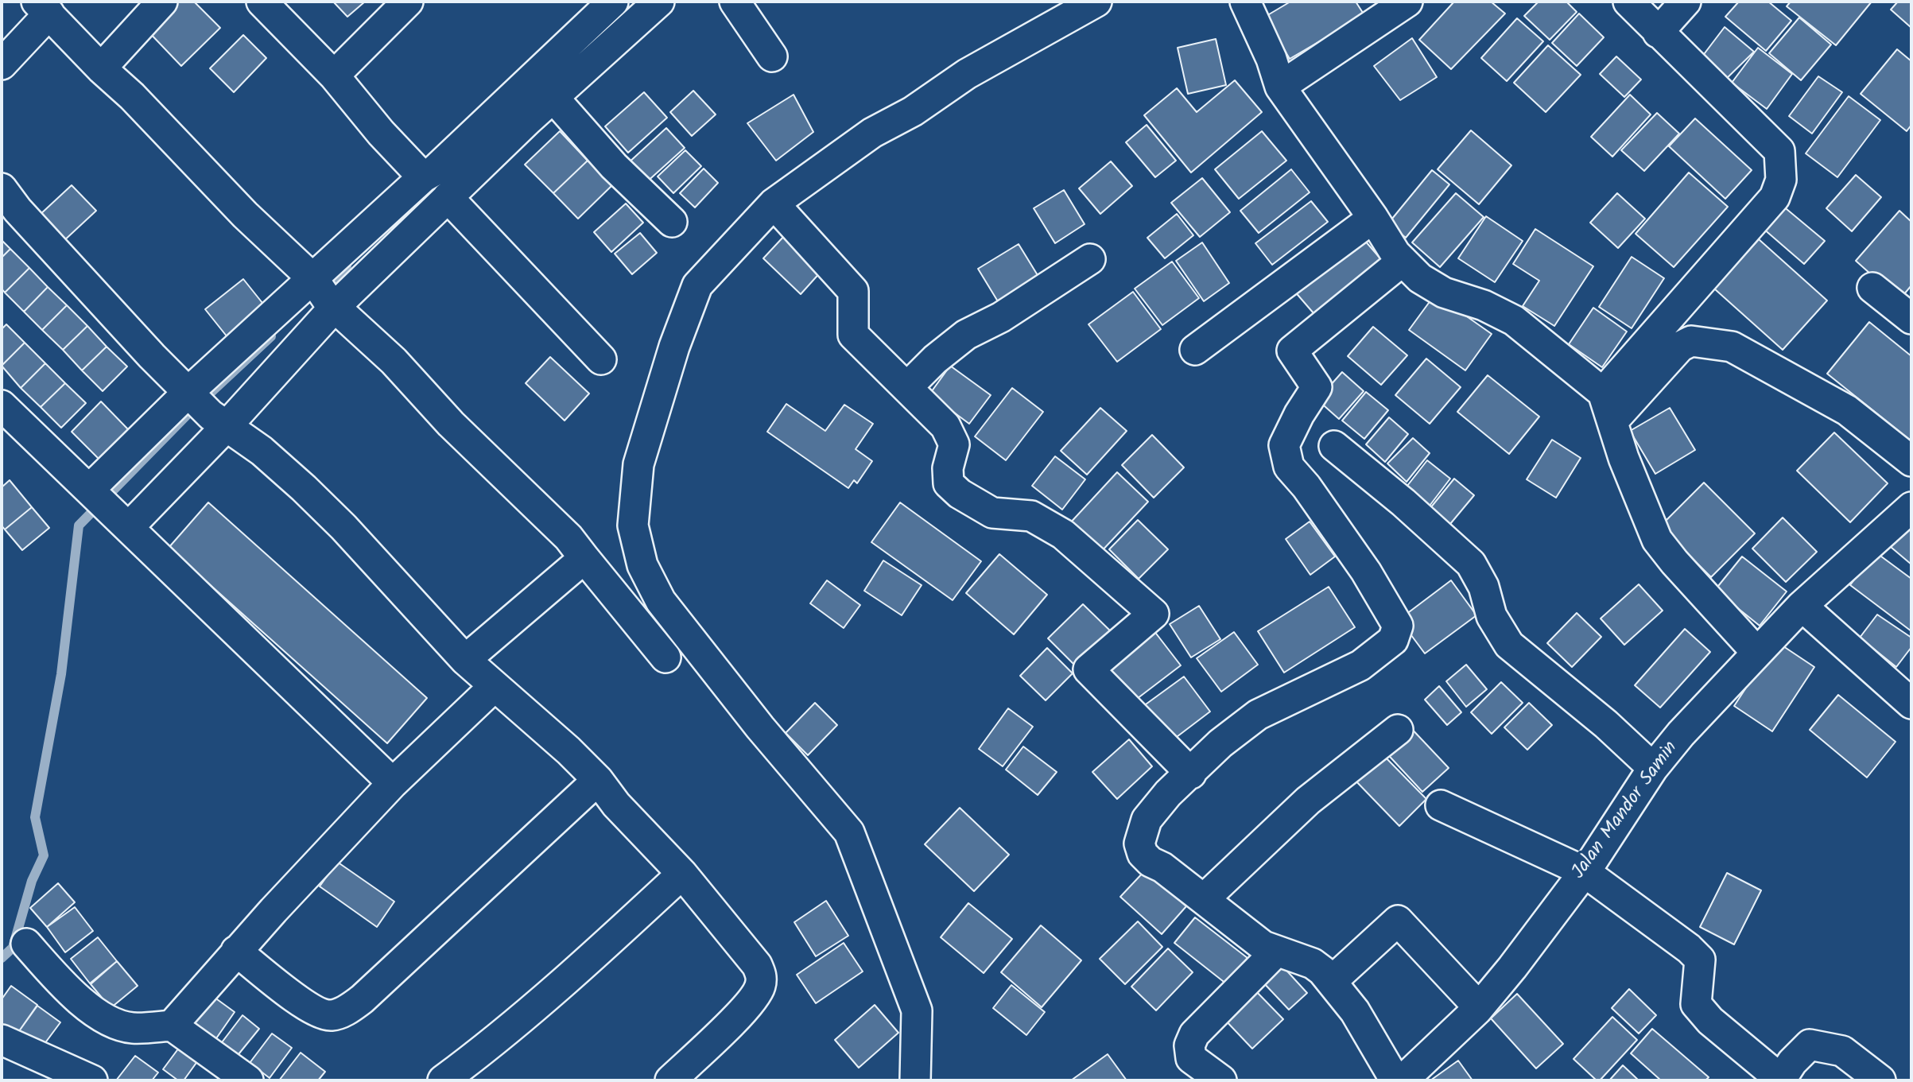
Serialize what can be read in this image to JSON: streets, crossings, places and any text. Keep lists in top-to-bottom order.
{
  "streets": {
    "street": ["Jalan Mandor Samin"]
  }
}
